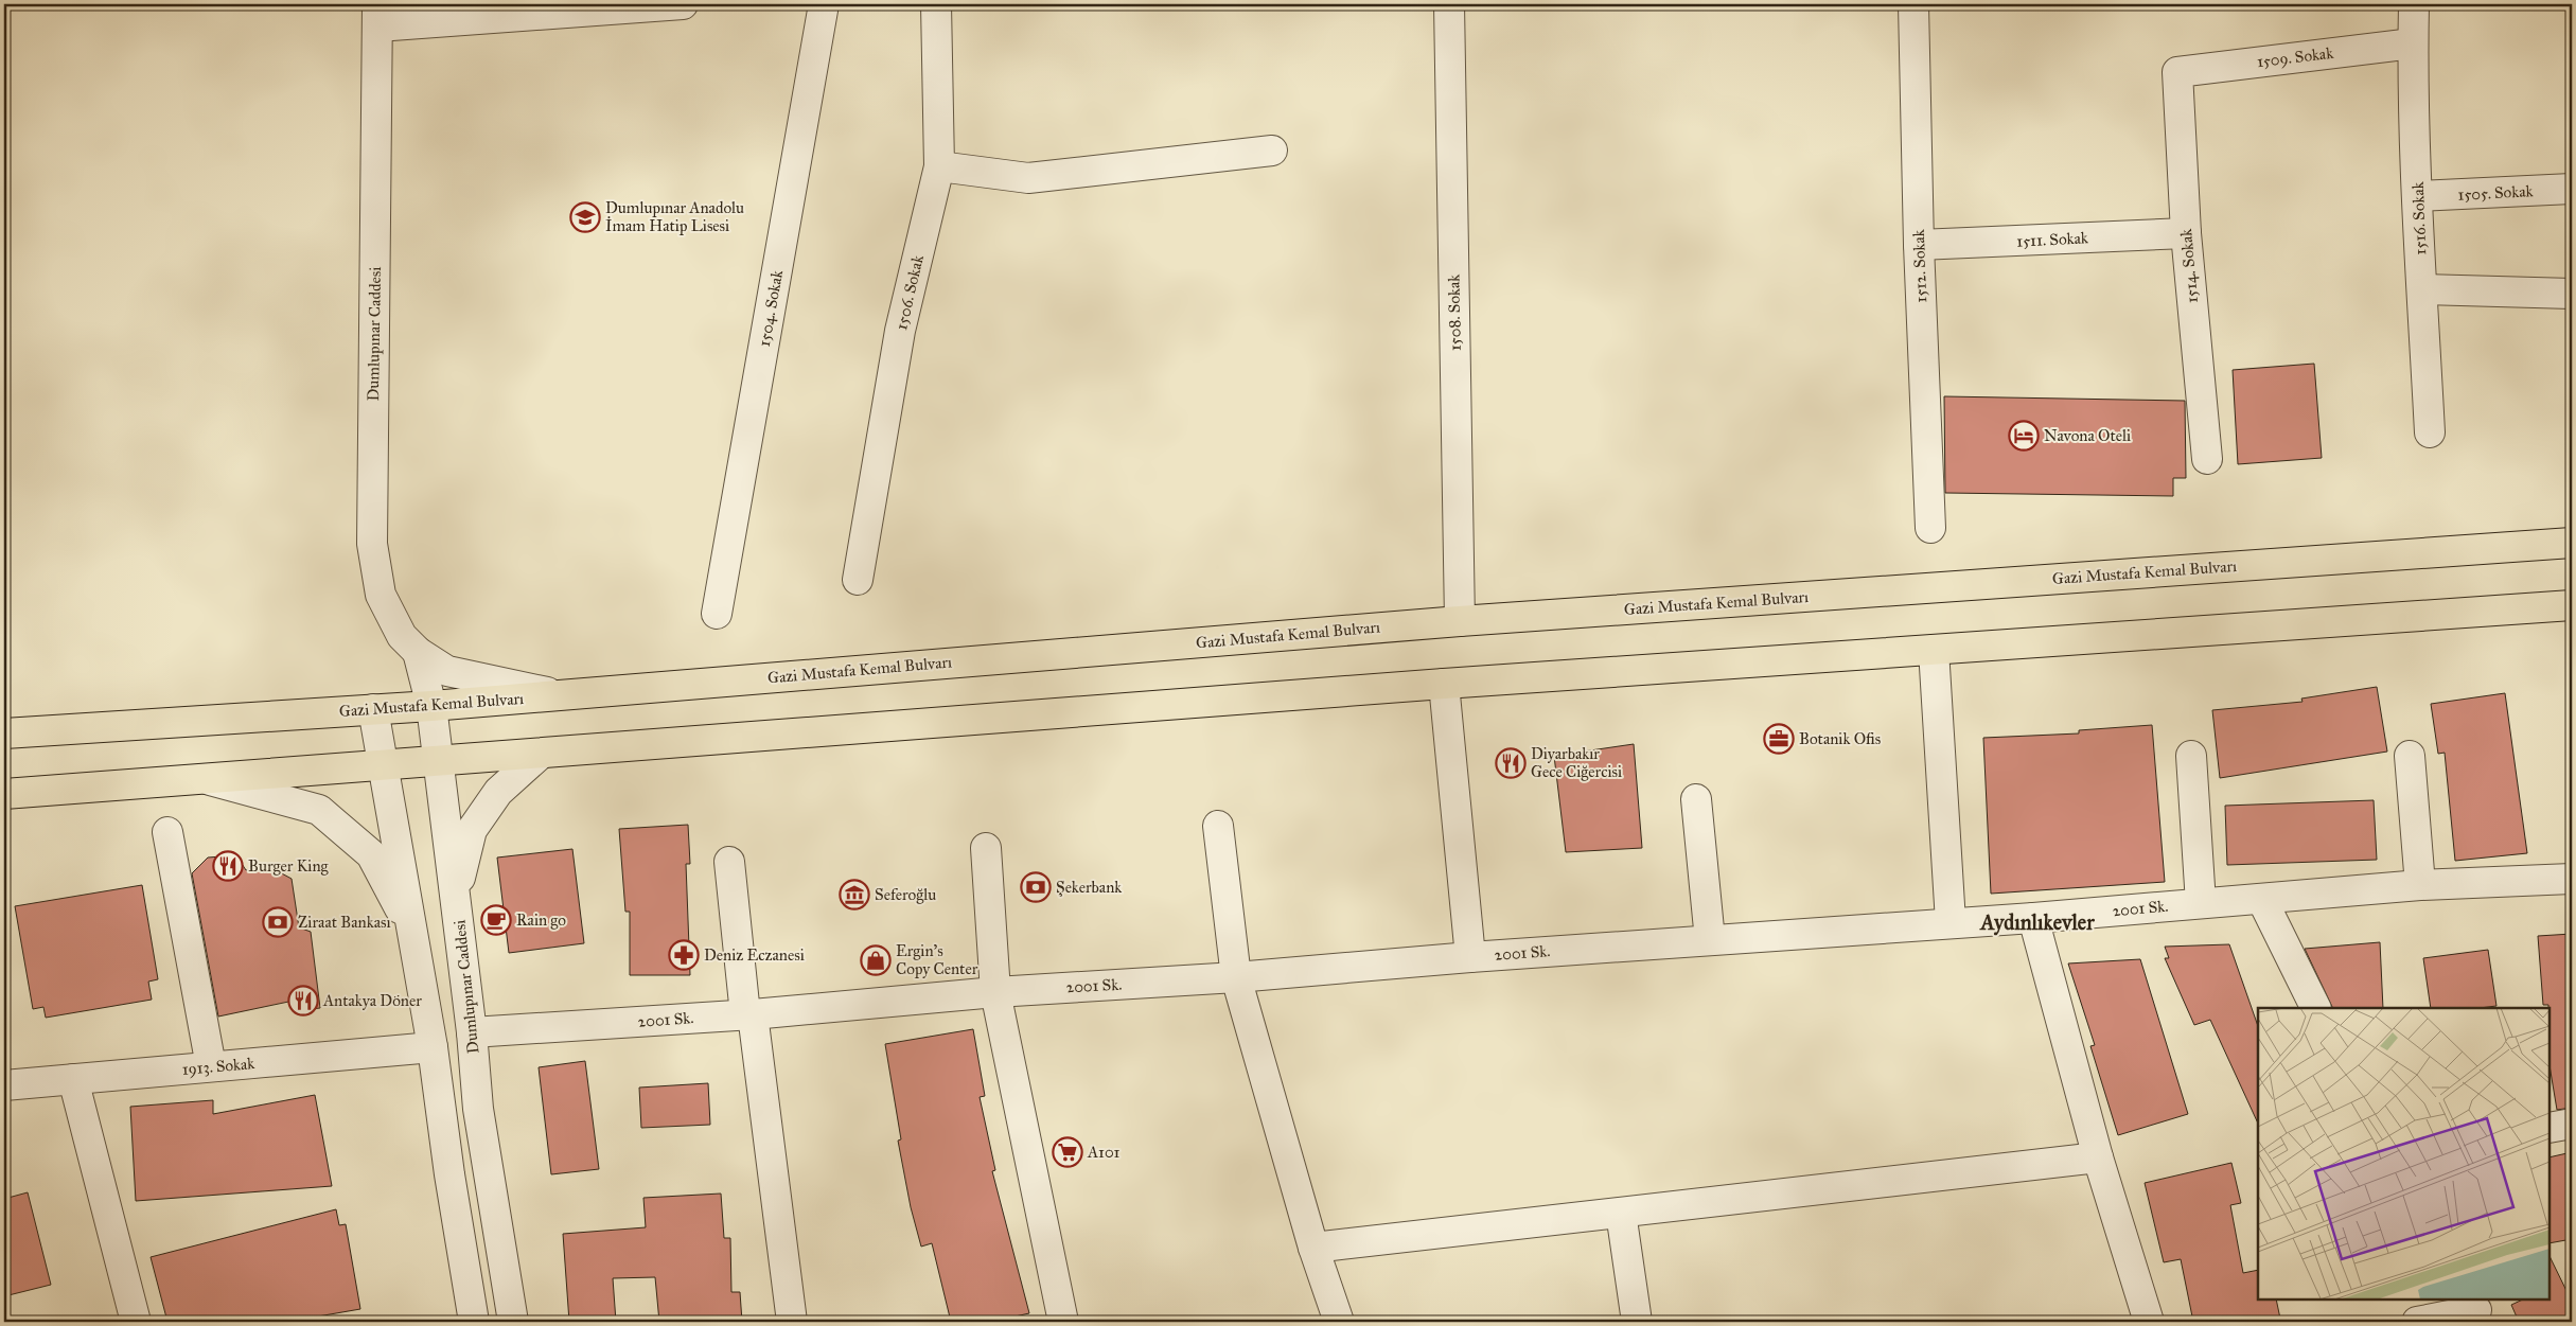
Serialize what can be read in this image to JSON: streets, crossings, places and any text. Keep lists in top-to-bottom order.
{
  "streets": {
    "highway": ["Gazi Mustafa Kemal Bulvarı"],
    "street": [
      "1509. Sokak",
      "1505. Sokak",
      "1516. Sokak",
      "1511. Sokak",
      "1512. Sokak",
      "1514. Sokak",
      "1506. Sokak",
      "1504. Sokak",
      "1508. Sokak",
      "Dumlupınar Caddesi",
      "2001 Sk.",
      "1913. Sokak"
    ]
  },
  "crossings": [
    ["1509. Sokak", "1516. Sokak"],
    ["1509. Sokak", "1514. Sokak"],
    ["1505. Sokak", "1516. Sokak"],
    ["1511. Sokak", "1512. Sokak"],
    ["1511. Sokak", "1514. Sokak"],
    ["1508. Sokak", "Gazi Mustafa Kemal Bulvarı"],
    ["Dumlupınar Caddesi", "Gazi Mustafa Kemal Bulvarı"],
    ["Dumlupınar Caddesi", "2001 Sk."]
  ],
  "districts": ["Aydınlıkevler"],
  "places": {
    "school or university": ["Dumlupınar Anadolu İmam Hatip Lisesi"],
    "hotel": ["Navona Oteli"],
    "office": ["Botanik Ofis"],
    "restaurant": ["Diyarbakır Gece Ciğercisi", "Burger King", "Antakya Döner"],
    "bank": ["Şekerbank", "Ziraat Bankası"],
    "museum": ["Seferoğlu"],
    "cafe": ["Rain go"],
    "pharmacy": ["Deniz Eczanesi"],
    "shop": ["Ergin's Copy Center"],
    "supermarket": ["A101"]
  }
}
